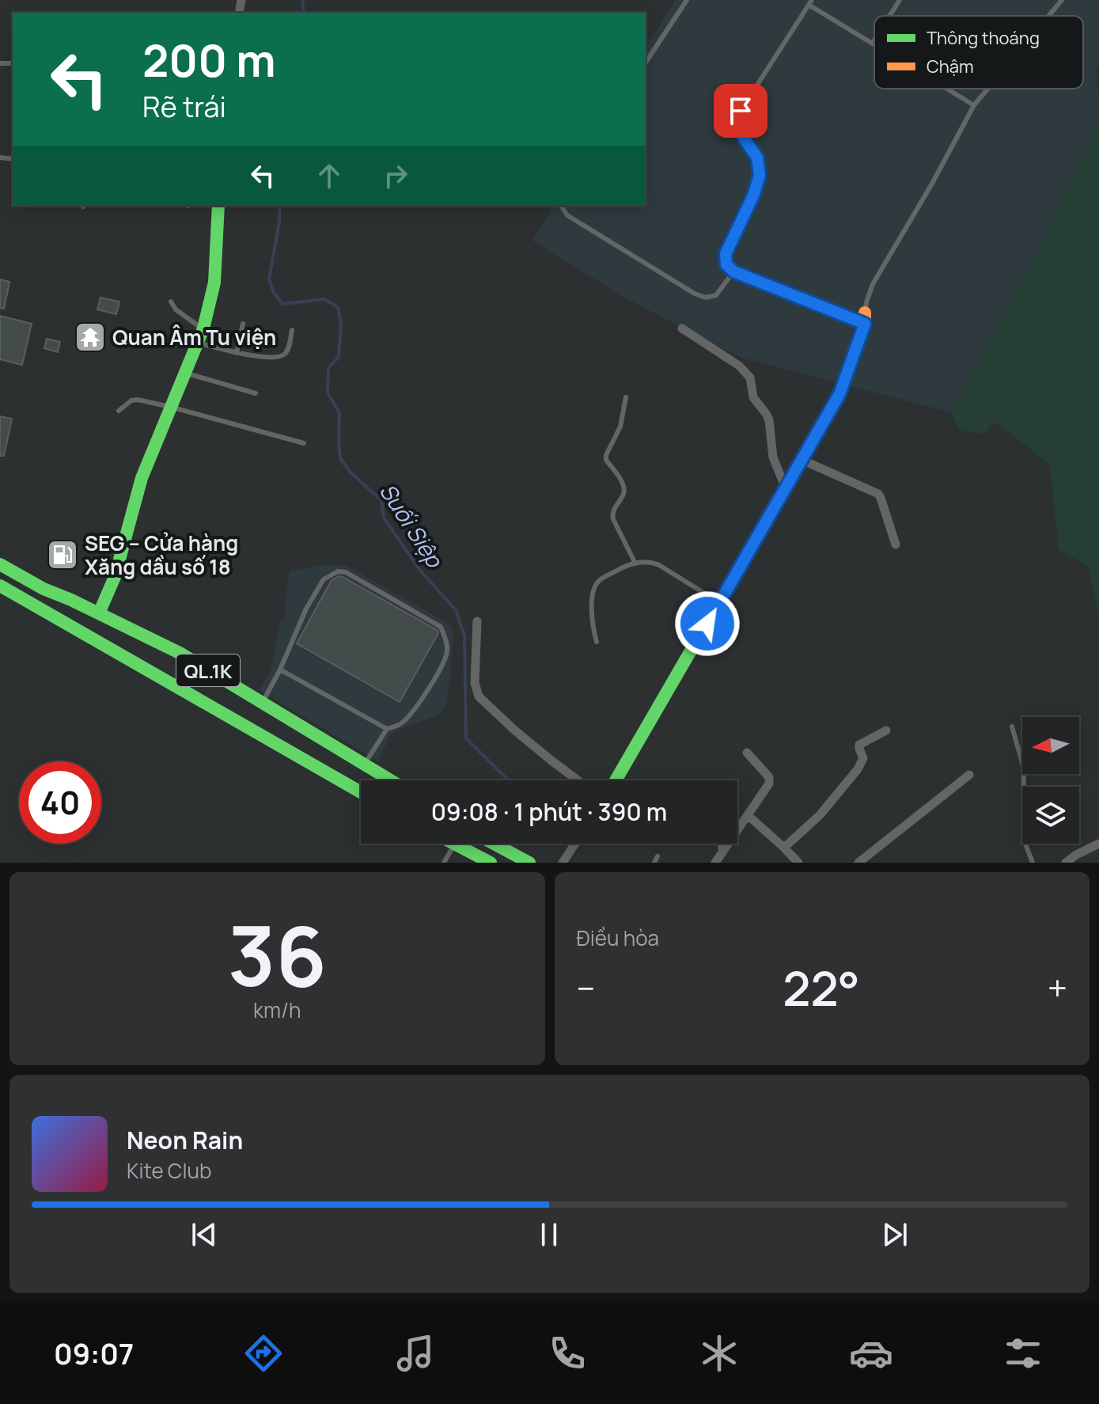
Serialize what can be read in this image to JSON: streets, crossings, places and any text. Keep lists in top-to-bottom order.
{
  "streets": {
    "main road": ["QL.1K"]
  },
  "water": ["Suối Siệp"],
  "places": {
    "temple": ["Quan Âm Tu viện"],
    "fuel station": ["SEG – Cửa hàng Xăng dầu số 18"]
  },
  "legend": ["Thông thoáng", "Chậm"],
  "north": "left",
  "page": {
    "turn": ["200 m", "Rẽ trái"],
    "limit": "40",
    "trip": "09:08 · 1 phút · 390 m",
    "tile": [
      ["36", "km/h"],
      "Điều hòa"
    ],
    "heat": ["−", "22°", "+"],
    "song": ["Neon Rain", "Kite Club"],
    "tabs": "09:07"
  }
}
